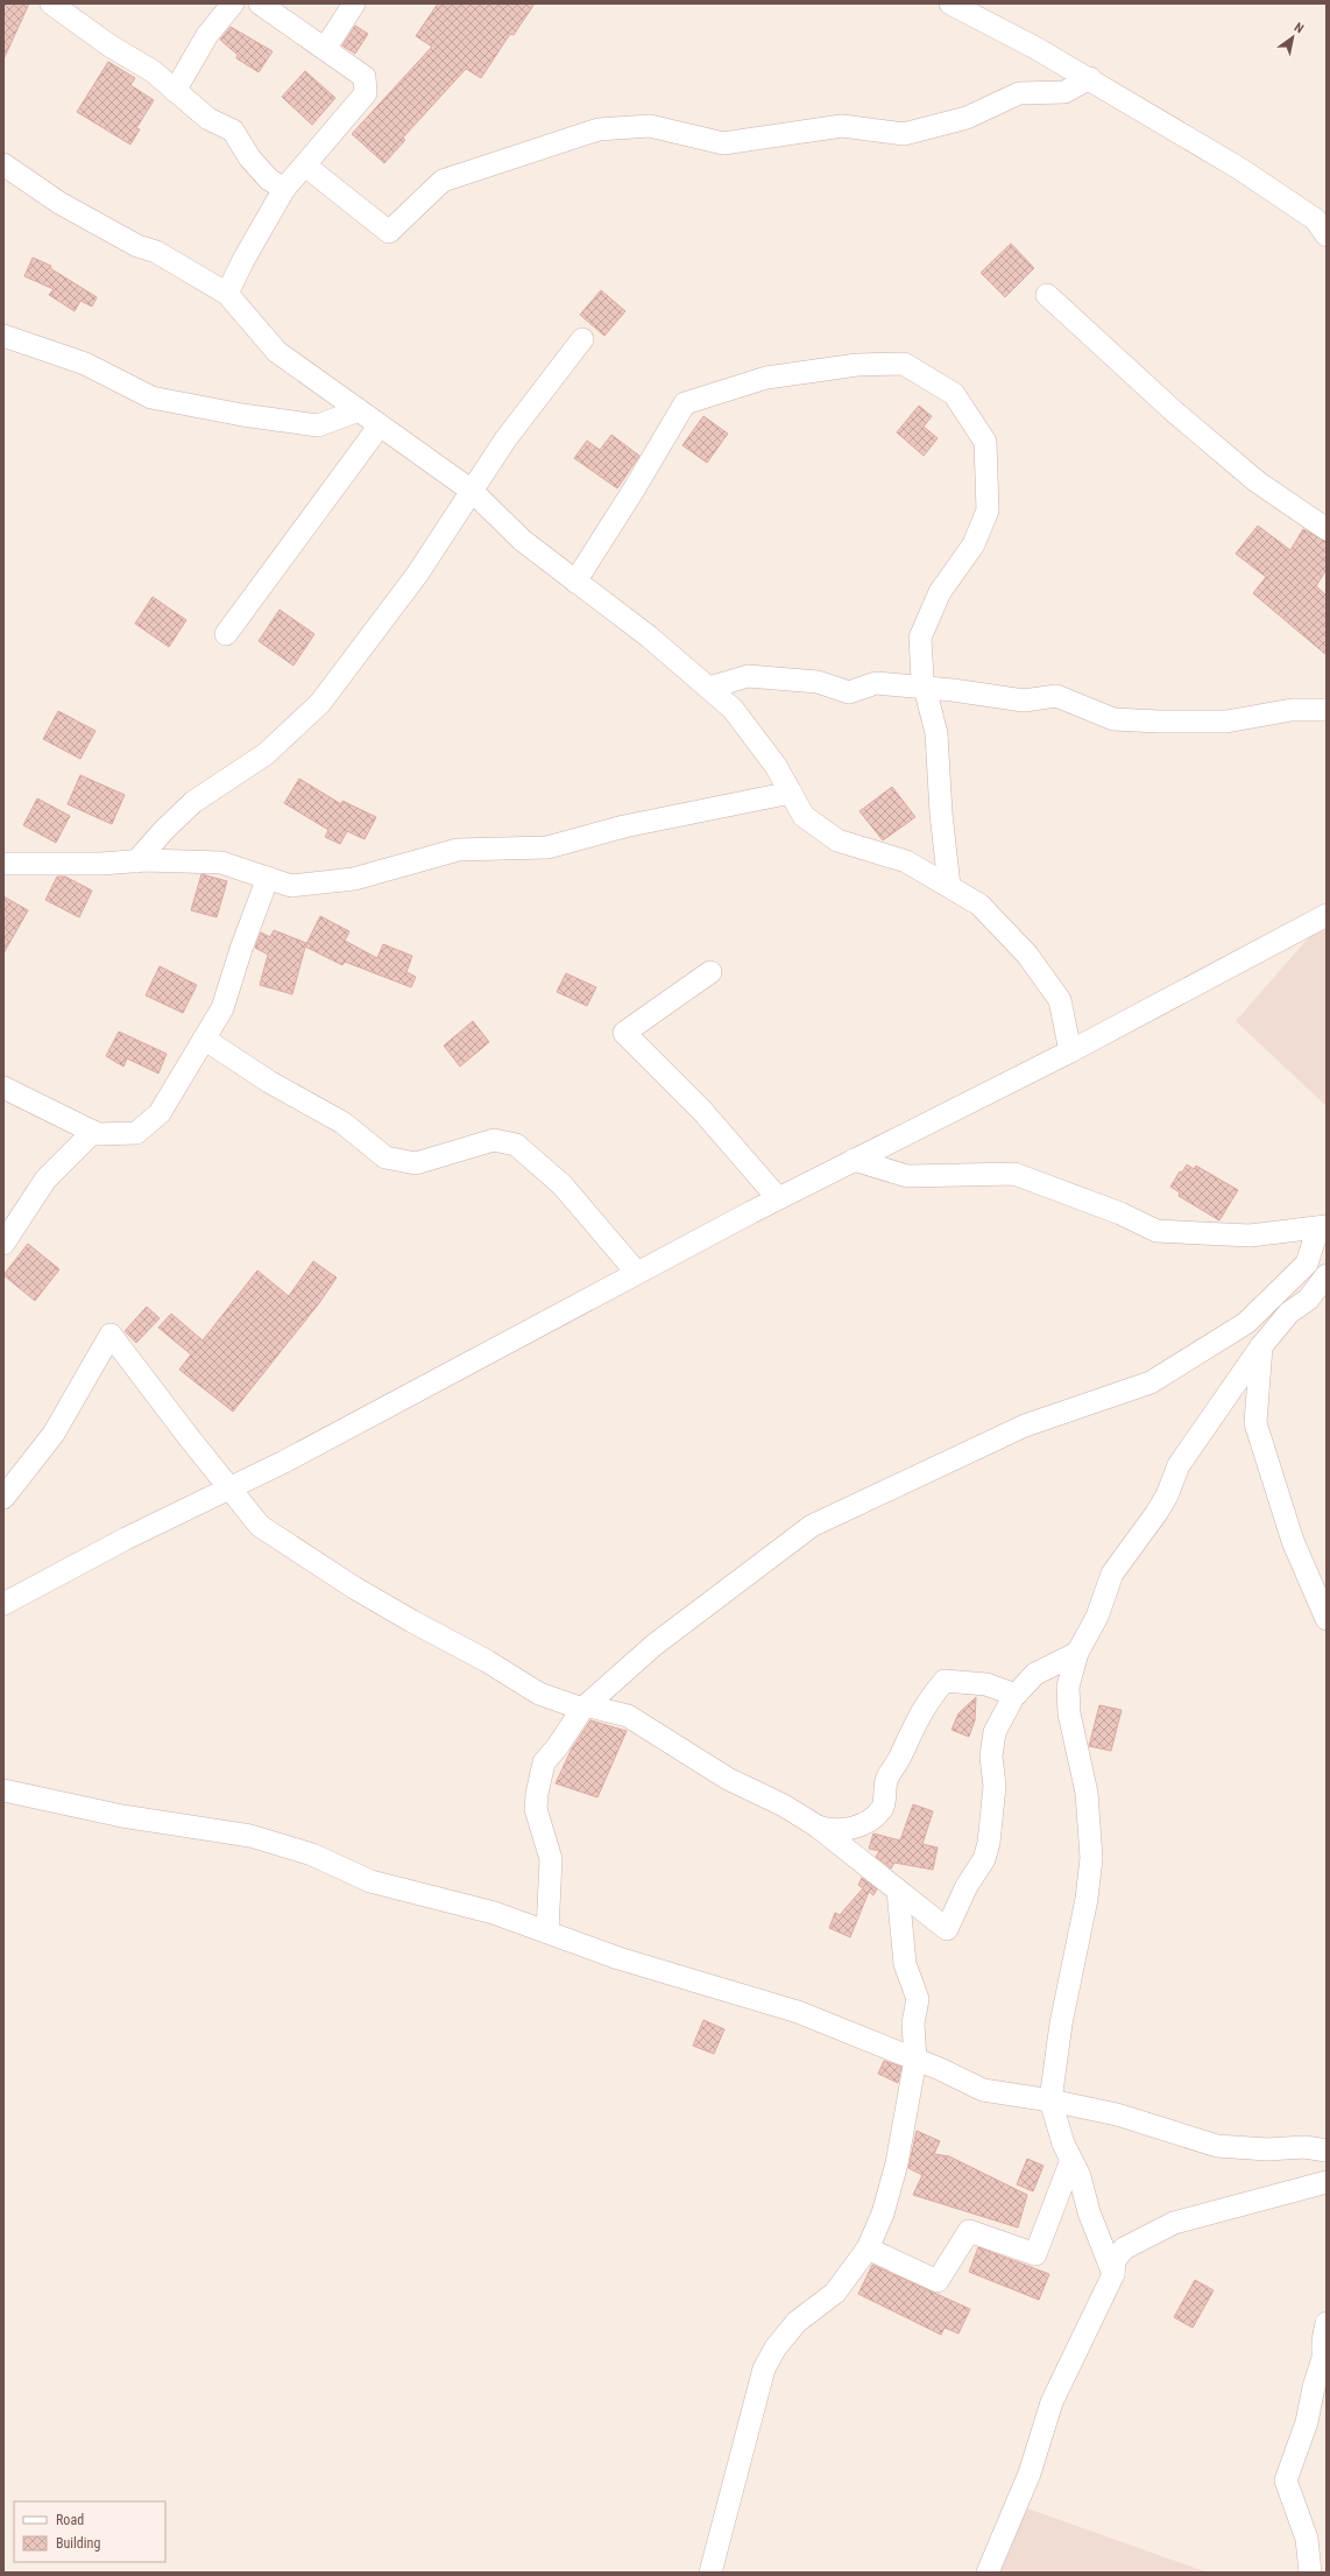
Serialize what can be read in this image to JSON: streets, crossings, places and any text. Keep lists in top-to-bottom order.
{
  "legend": ["Road", "Building"],
  "north": "top right"
}
